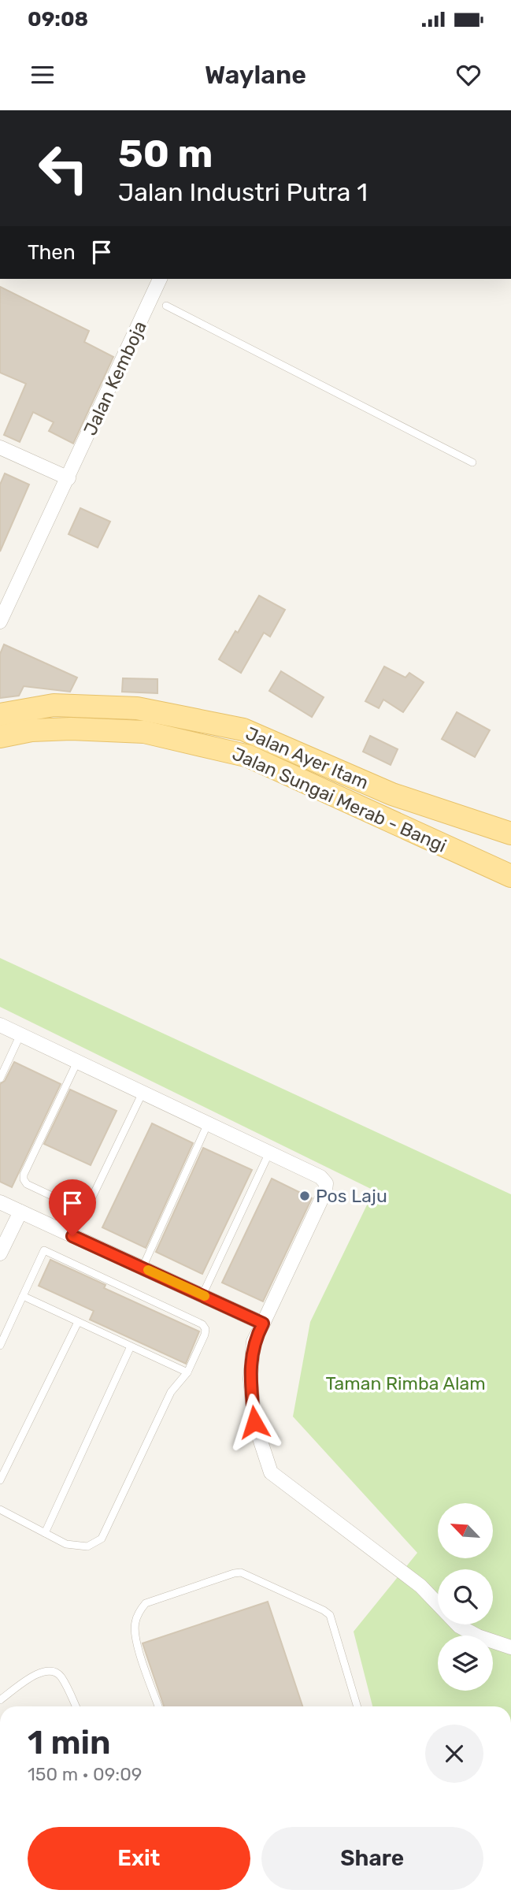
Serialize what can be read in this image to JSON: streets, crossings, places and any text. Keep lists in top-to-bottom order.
{
  "streets": {
    "main road": ["Jalan Ayer Itam", "Jalan Sungai Merab - Bangi"],
    "street": ["Jalan Kemboja"]
  },
  "parks": ["Taman Rimba Alam"],
  "places": ["Pos Laju"],
  "north": "top left",
  "page": {
    "status": "09:08",
    "header": "Waylane",
    "turn": ["50 m", "Jalan Industri Putra 1"],
    "then": "Then",
    "heading": ["1 min", "150 m · 09:09"],
    "buttons": ["Exit", "Share"]
  }
}
